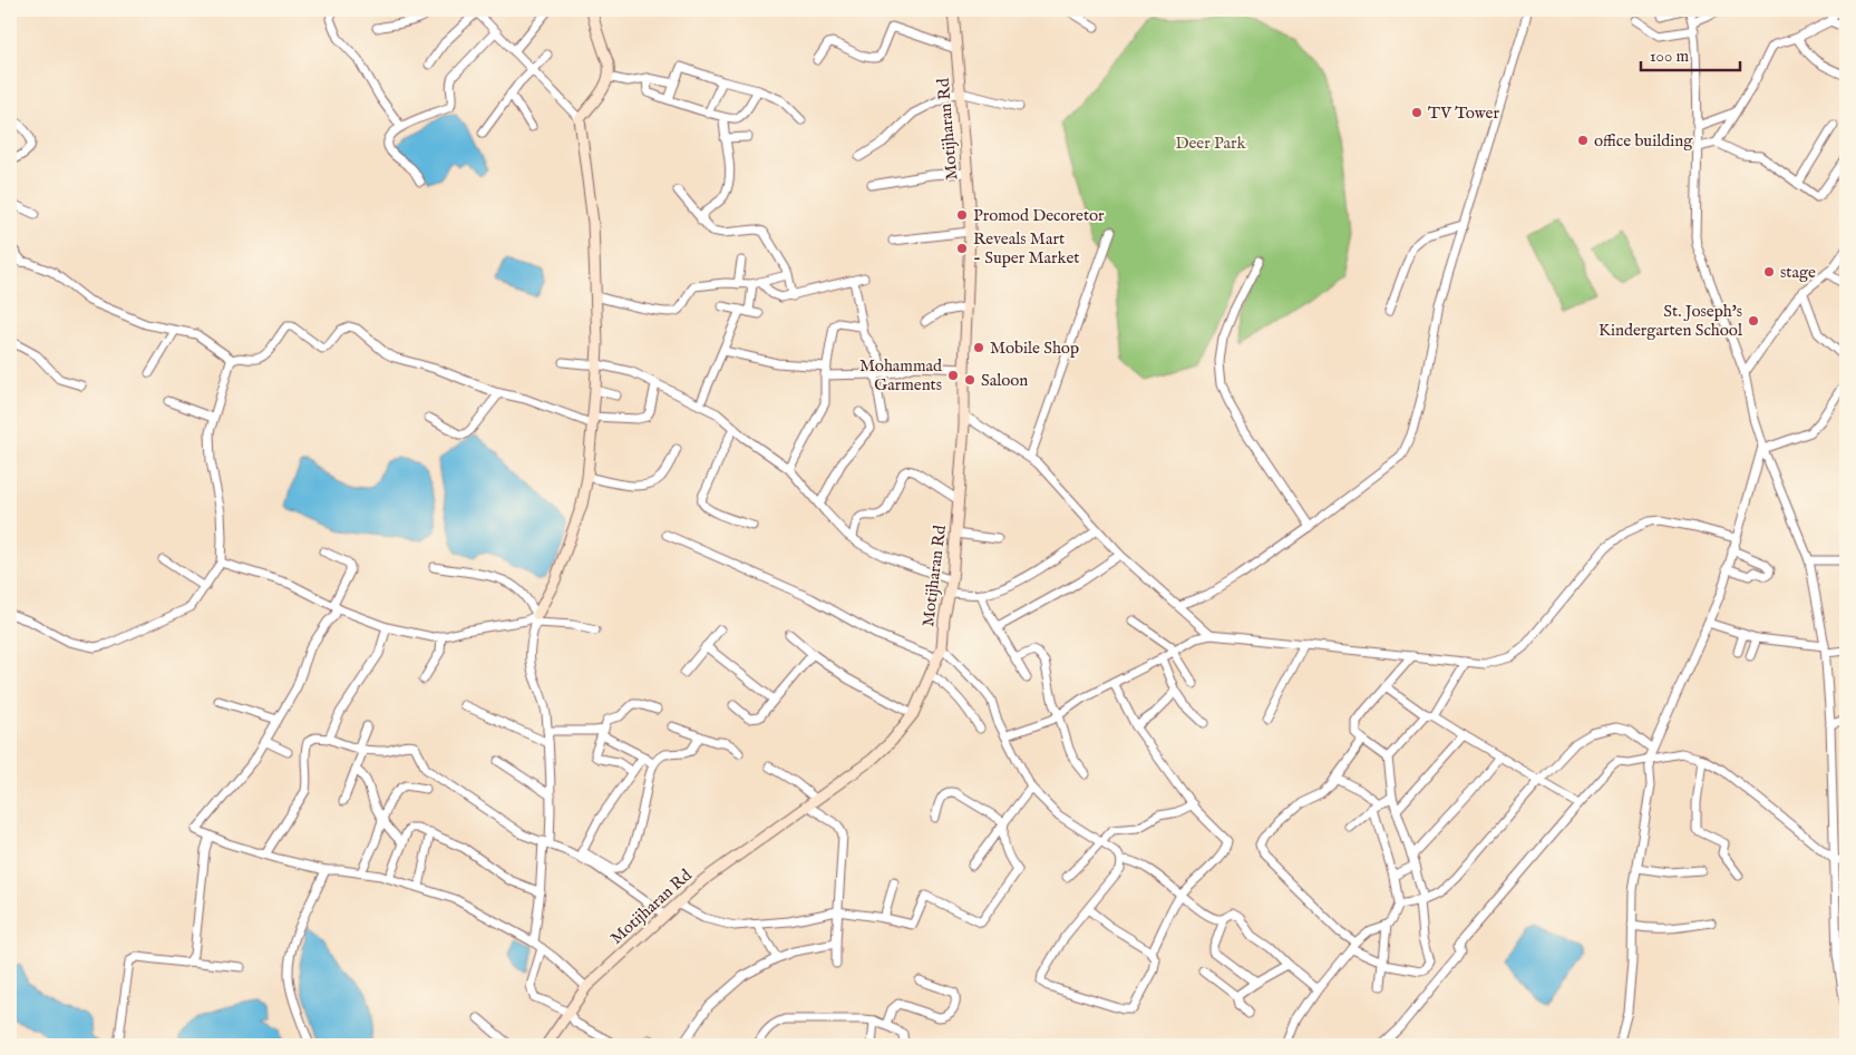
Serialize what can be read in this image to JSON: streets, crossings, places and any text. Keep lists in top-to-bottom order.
{
  "streets": {
    "main road": ["Motijharan Rd"]
  },
  "parks": ["Deer Park"],
  "places": [
    "TV Tower",
    "office building",
    "Promod Decoretor",
    "Reveals Mart - Super Market",
    "stage",
    "St. Joseph's Kindergarten School",
    "Mobile Shop",
    "Mohammad Garments",
    "Saloon"
  ],
  "scale_bar": "100 m"
}
